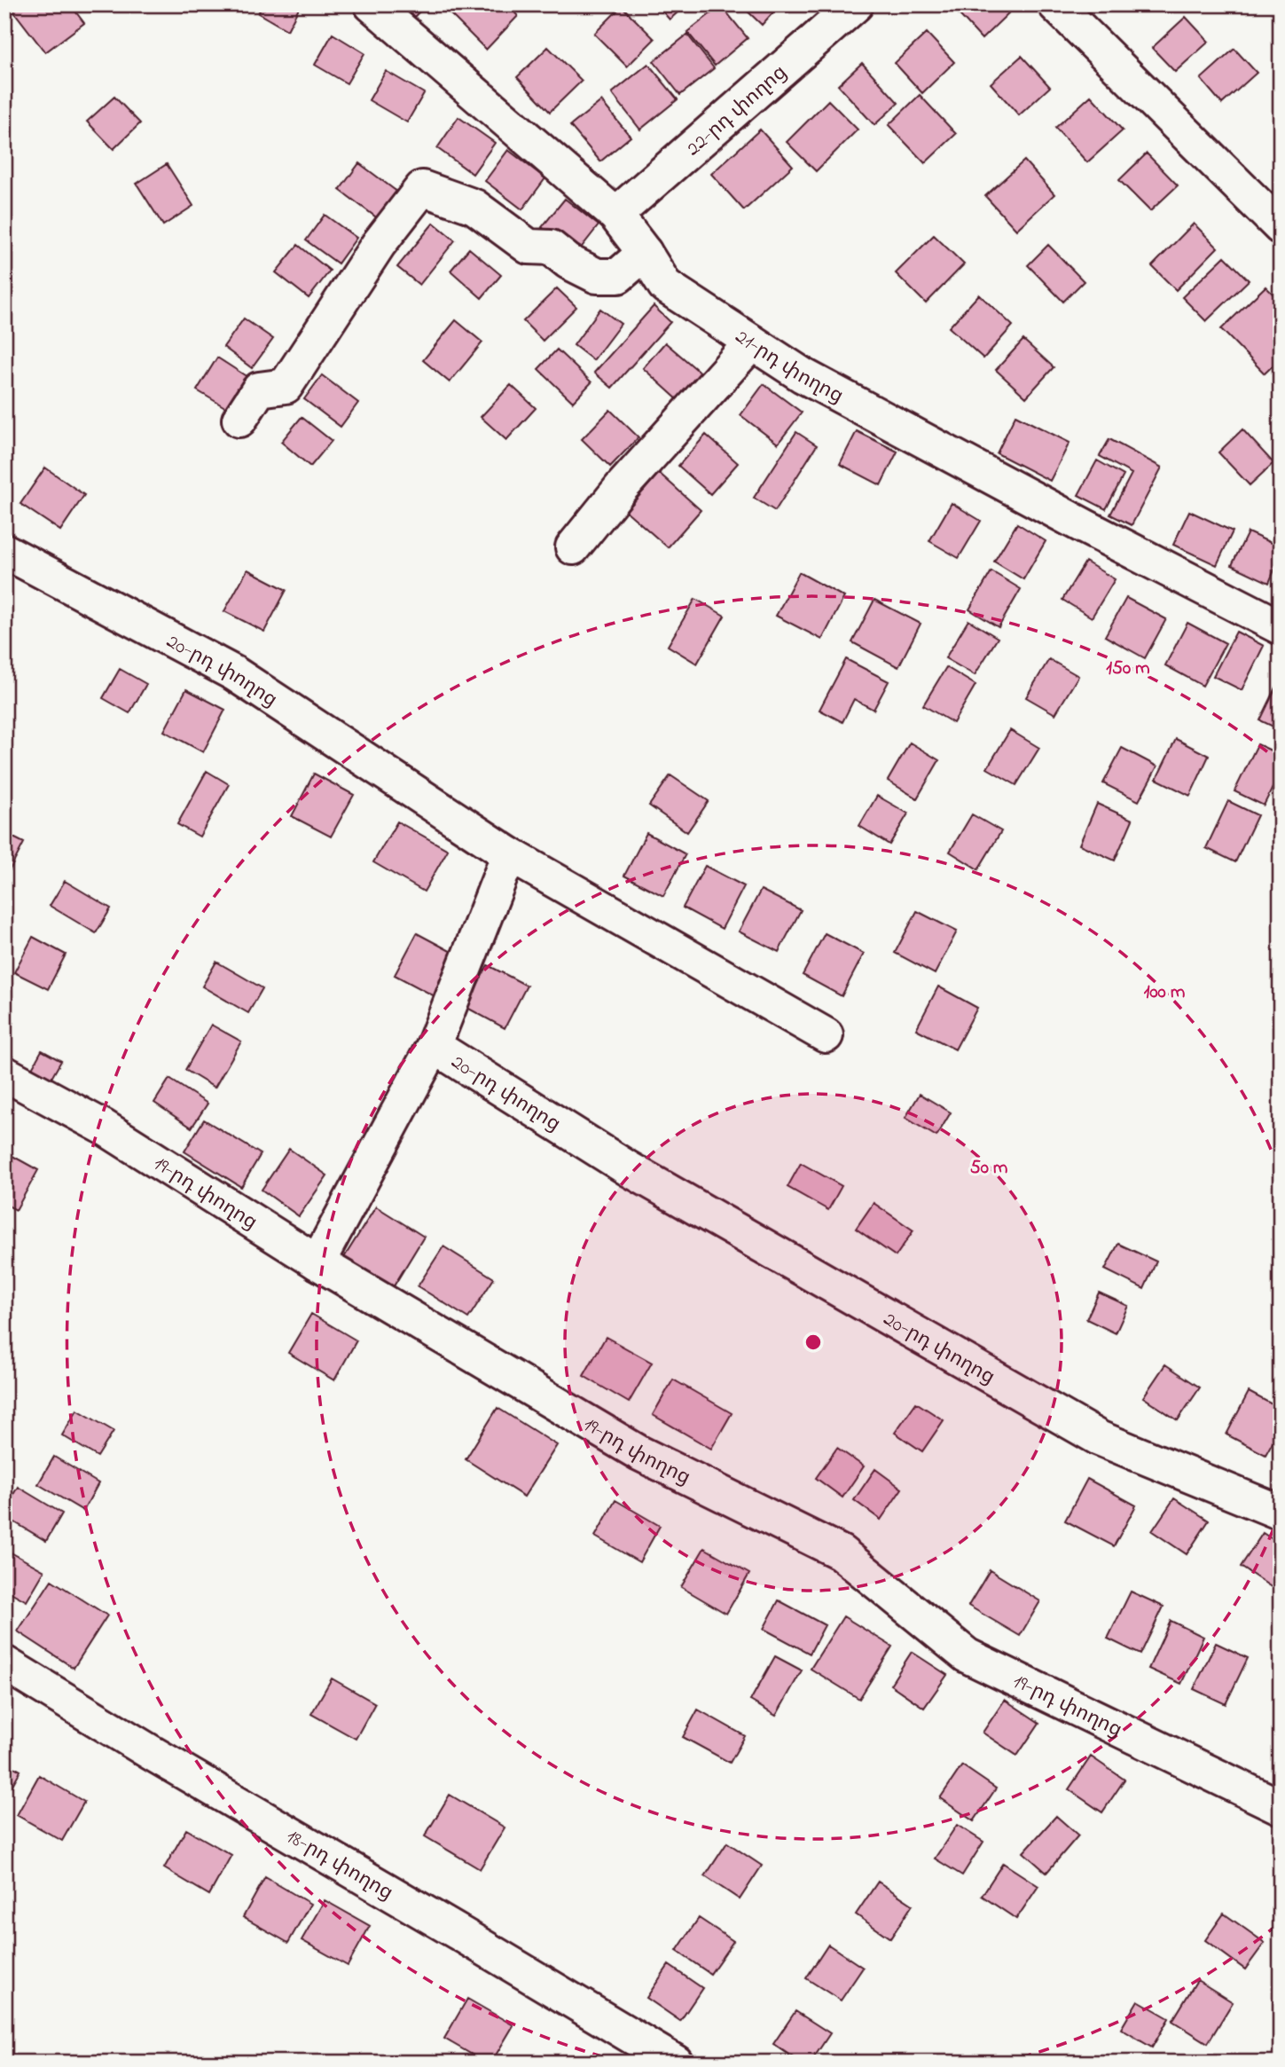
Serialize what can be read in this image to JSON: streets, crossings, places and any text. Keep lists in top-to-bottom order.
{
  "streets": {
    "street": [
      "22-րդ փողոց",
      "21-րդ փողոց",
      "20-րդ փողոց",
      "19-րդ փողոց",
      "18-րդ փողոց"
    ]
  },
  "crossings": [
    ["22-րդ փողոց", "21-րդ փողոց"]
  ],
  "rings": ["150 m", "100 m", "50 m"]
}
